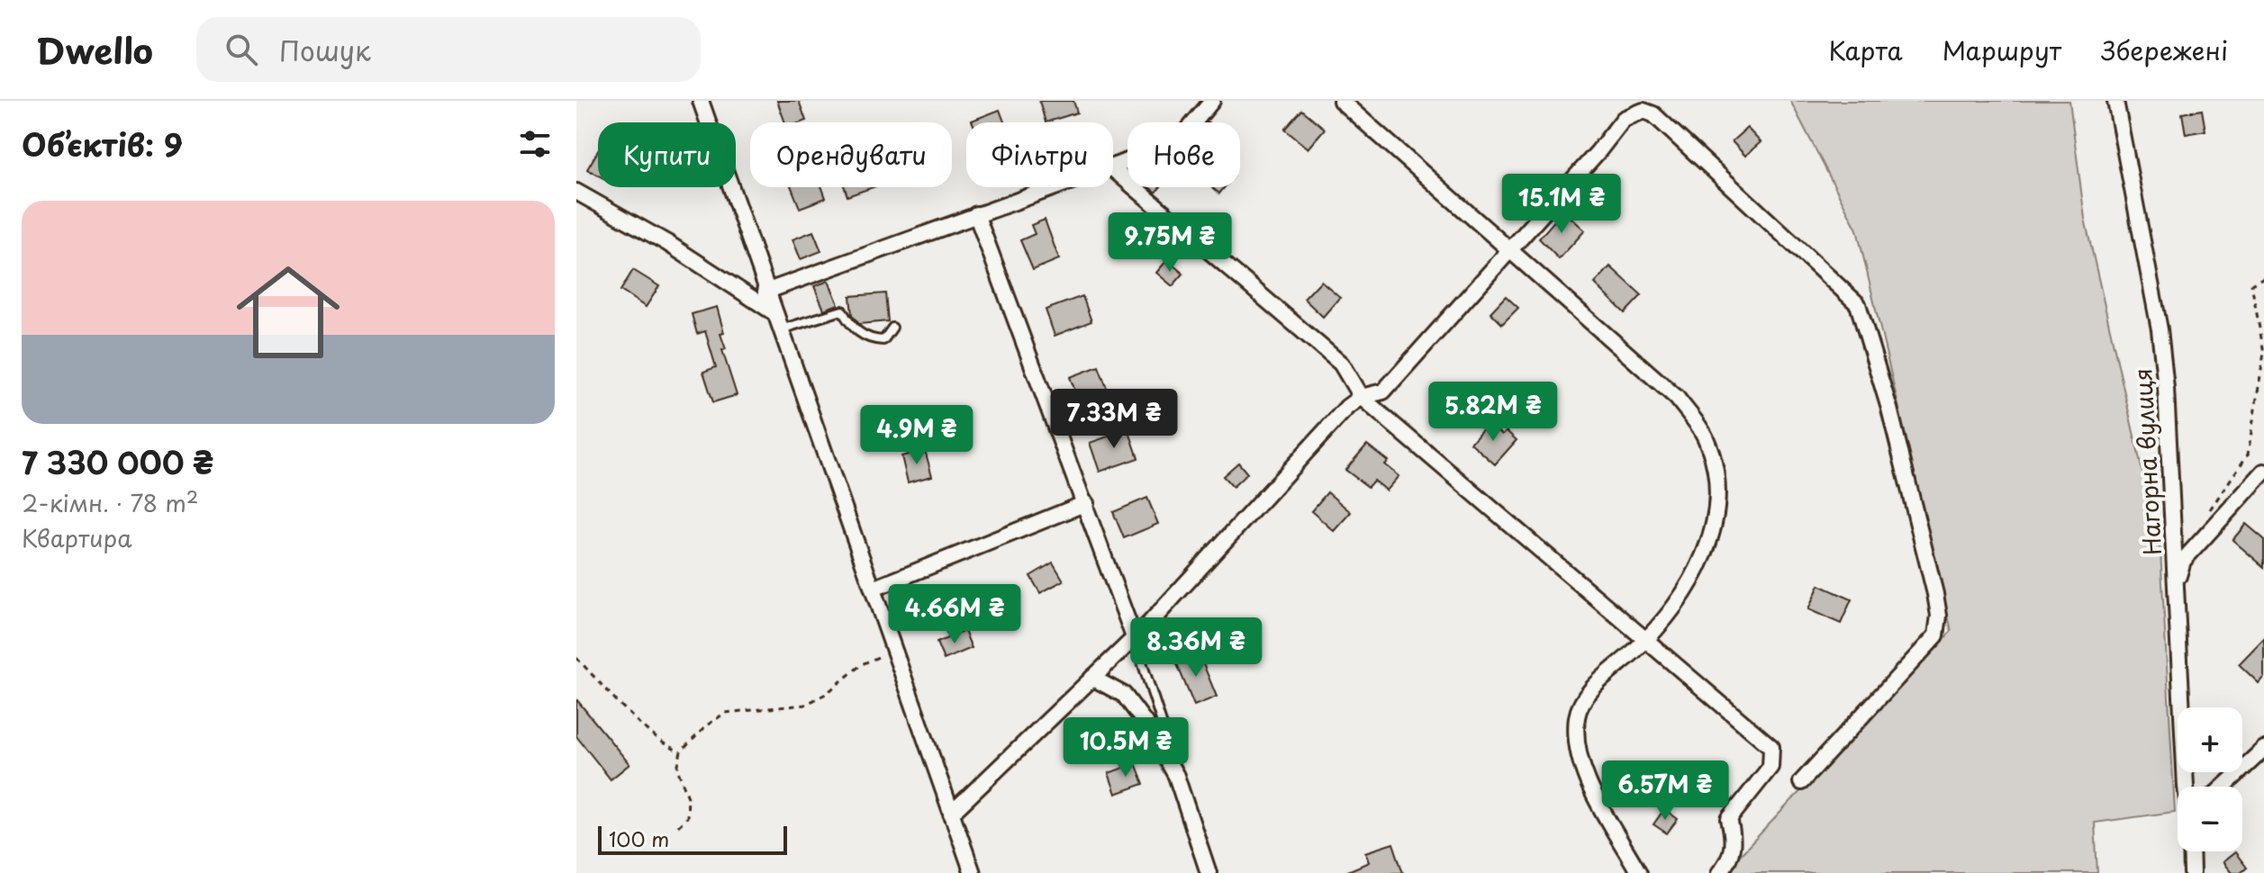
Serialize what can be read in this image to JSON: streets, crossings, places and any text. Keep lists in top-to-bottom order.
{
  "streets": {
    "street": ["Нагорна вулиця"]
  },
  "scale_bar": "100 m",
  "page": {
    "header": "Dwello",
    "search": "Пошук",
    "nav": ["Карта", "Маршрут", "Збережені"],
    "heading": "Об’єктів: 9",
    "chip": [
      "Купити",
      "Орендувати",
      "Фільтри",
      "Нове"
    ],
    "price": [
      "15.1M ₴",
      "9.75M ₴",
      "5.82M ₴",
      "7.33M ₴",
      "4.9M ₴",
      "4.66M ₴",
      "8.36M ₴",
      "10.5M ₴",
      "6.57M ₴"
    ],
    "list": [
      {
        "name": "7 330 000 ₴",
        "note": "2-кімн. · 78 m² · Квартира"
      }
    ],
    "map_buttons": ["+", "−"],
    "scale": "100 m"
  }
}
